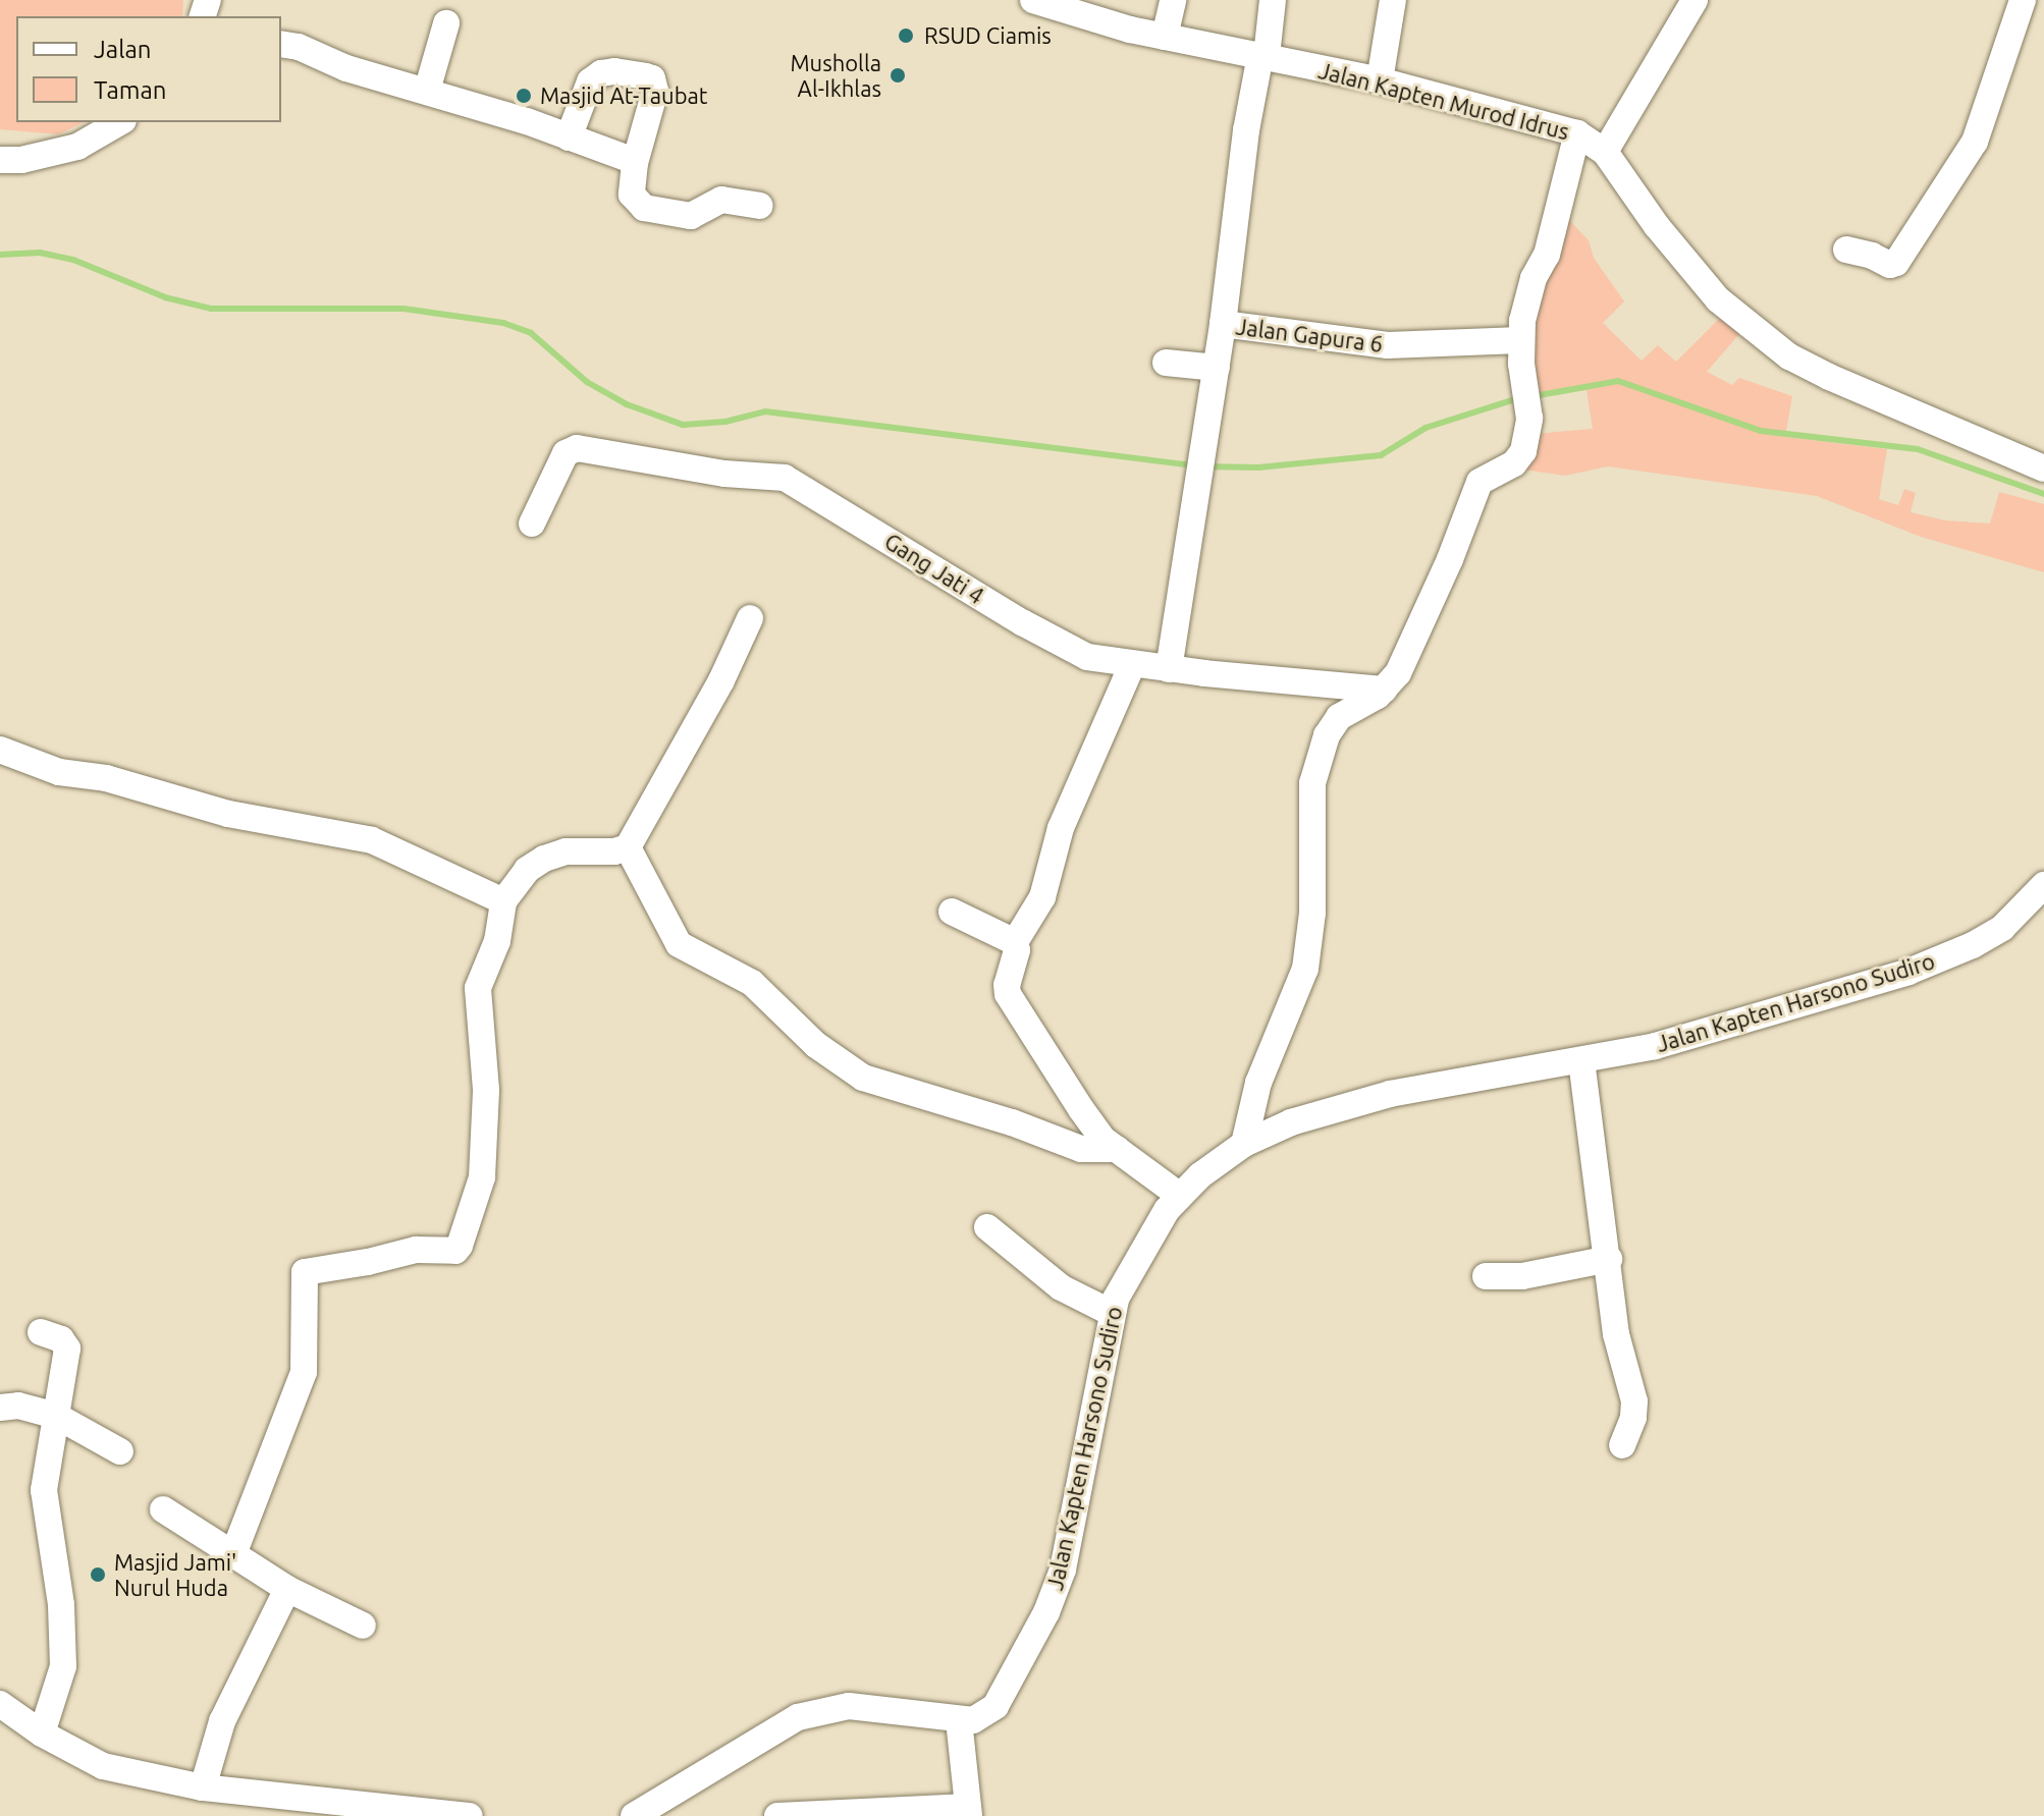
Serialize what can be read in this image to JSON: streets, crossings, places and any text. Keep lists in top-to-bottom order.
{
  "streets": {
    "street": [
      "Jalan Kapten Murod Idrus",
      "Jalan Gapura 6",
      "Gang Jati 4",
      "Jalan Kapten Harsono Sudiro"
    ]
  },
  "crossings": [
    ["Jalan Kapten Murod Idrus", "Jalan Gapura 6"]
  ],
  "places": [
    "RSUD Ciamis",
    "Musholla Al-Ikhlas",
    "Masjid At-Taubat",
    "Masjid Jami' Nurul Huda"
  ],
  "legend": ["Jalan", "Taman"]
}
